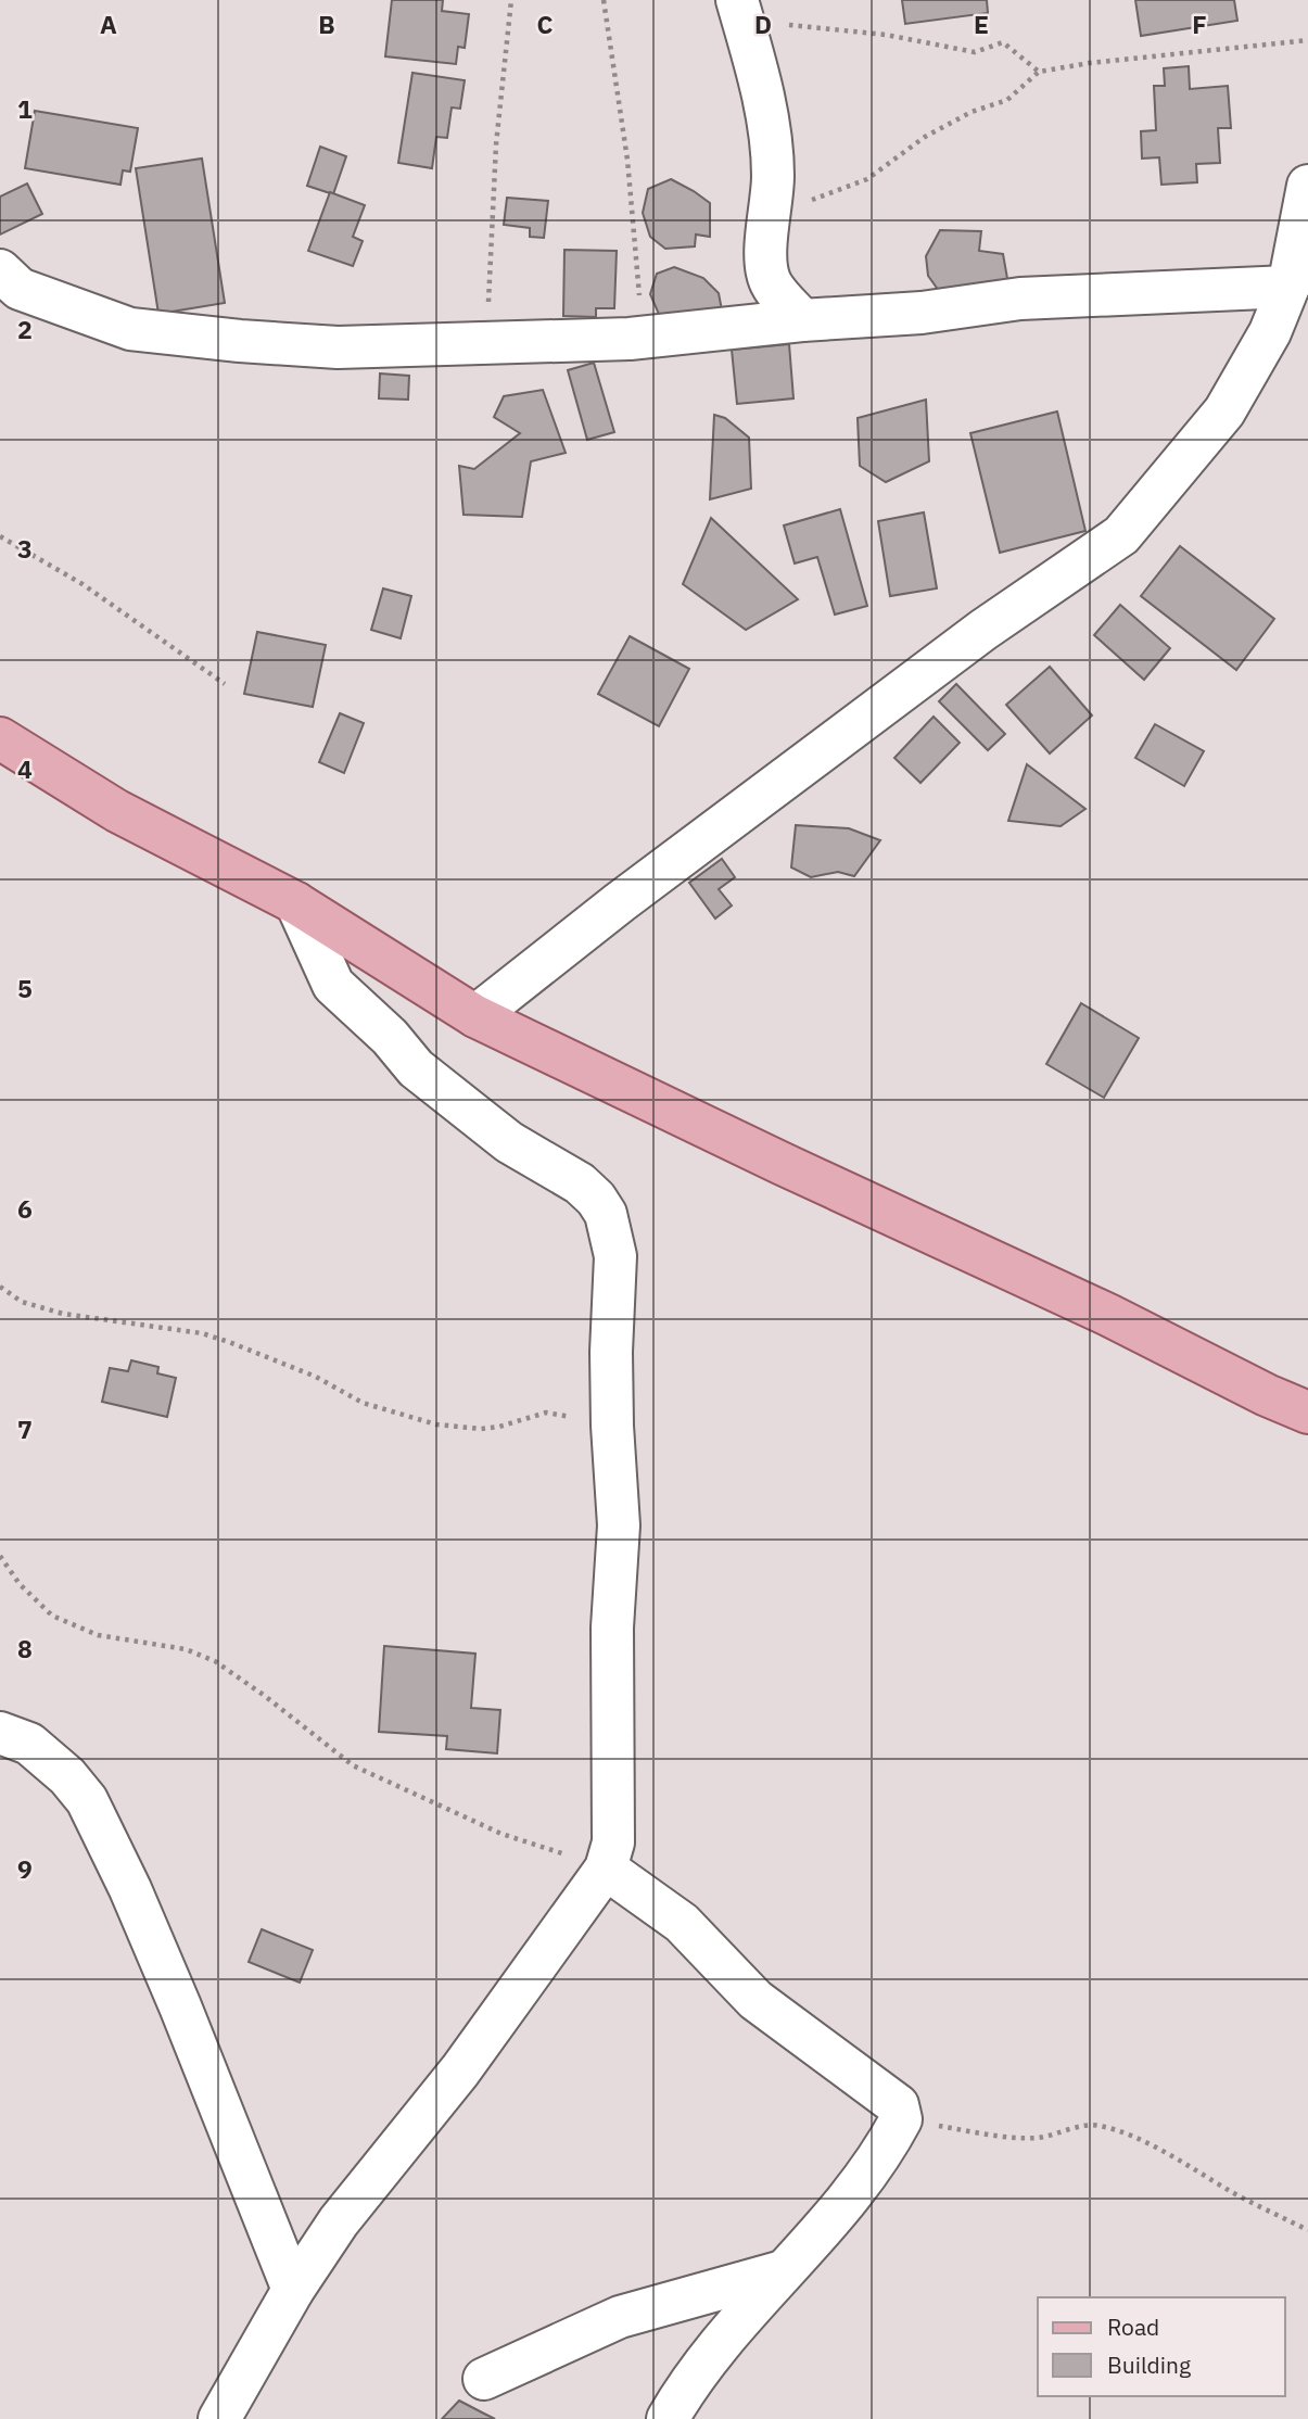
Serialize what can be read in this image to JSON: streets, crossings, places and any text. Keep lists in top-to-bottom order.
{
  "legend": ["Road", "Building"],
  "grid": {
    "columns": [
      "A",
      "B",
      "C",
      "D",
      "E",
      "F"
    ],
    "rows": [
      "1",
      "2",
      "3",
      "4",
      "5",
      "6",
      "7",
      "8",
      "9"
    ]
  }
}
